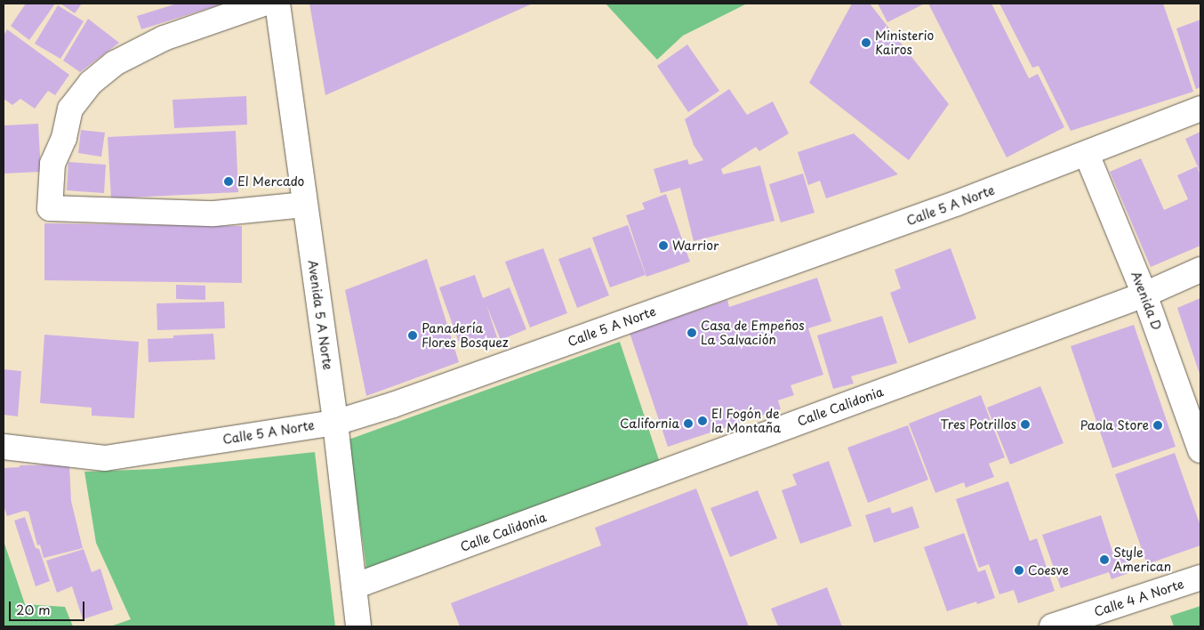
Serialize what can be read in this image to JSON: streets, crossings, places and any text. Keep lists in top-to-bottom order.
{
  "streets": {
    "street": [
      "Calle 5 A Norte",
      "Avenida D",
      "Avenida 5 A Norte",
      "Calle Calidonia",
      "Calle 4 A Norte"
    ]
  },
  "crossings": [
    ["Calle 5 A Norte", "Avenida D"],
    ["Calle 5 A Norte", "Avenida 5 A Norte"],
    ["Avenida D", "Calle Calidonia"],
    ["Avenida 5 A Norte", "Calle Calidonia"]
  ],
  "places": [
    "Ministerio Kairos",
    "El Mercado",
    "Warrior",
    "Casa de Empeños La Salvación",
    "Panadería Flores Bosquez",
    "El Fogón de la Montaña",
    "California",
    "Tres Potrillos",
    "Paola Store",
    "Style American",
    "Coesve"
  ],
  "scale_bar": "20 m"
}
